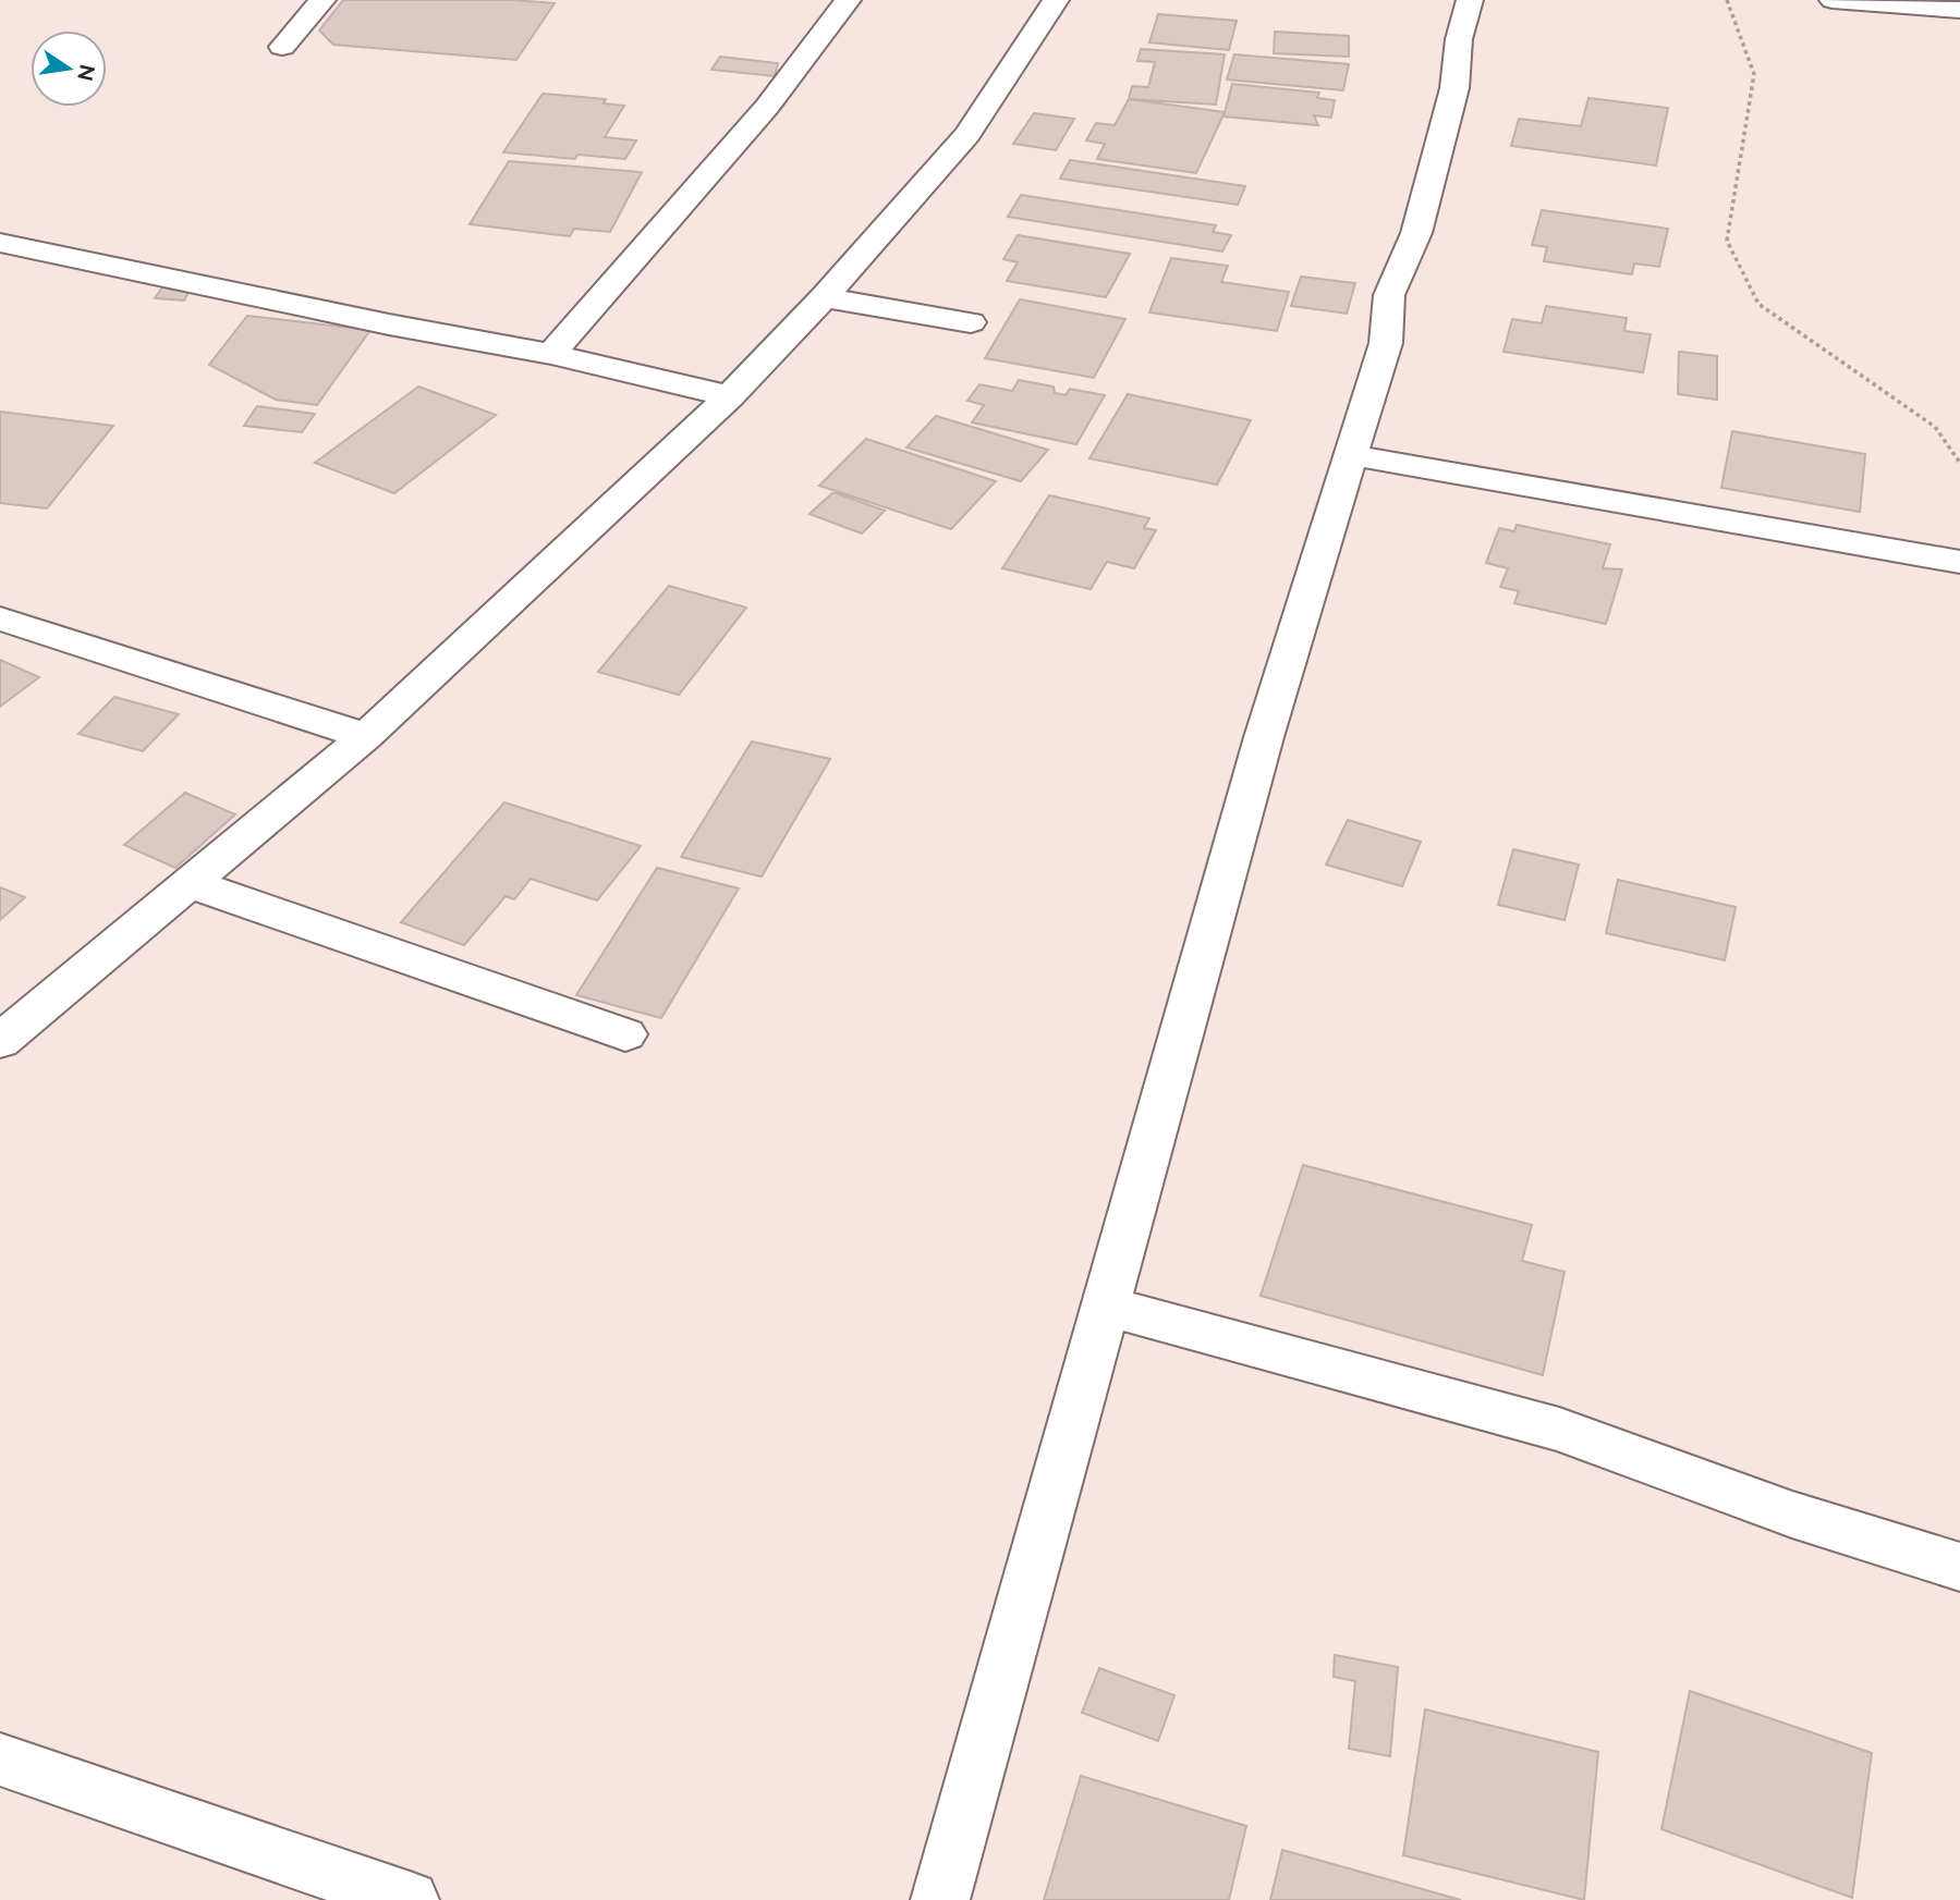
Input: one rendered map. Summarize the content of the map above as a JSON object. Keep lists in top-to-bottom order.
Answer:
{
  "north": "right"
}
